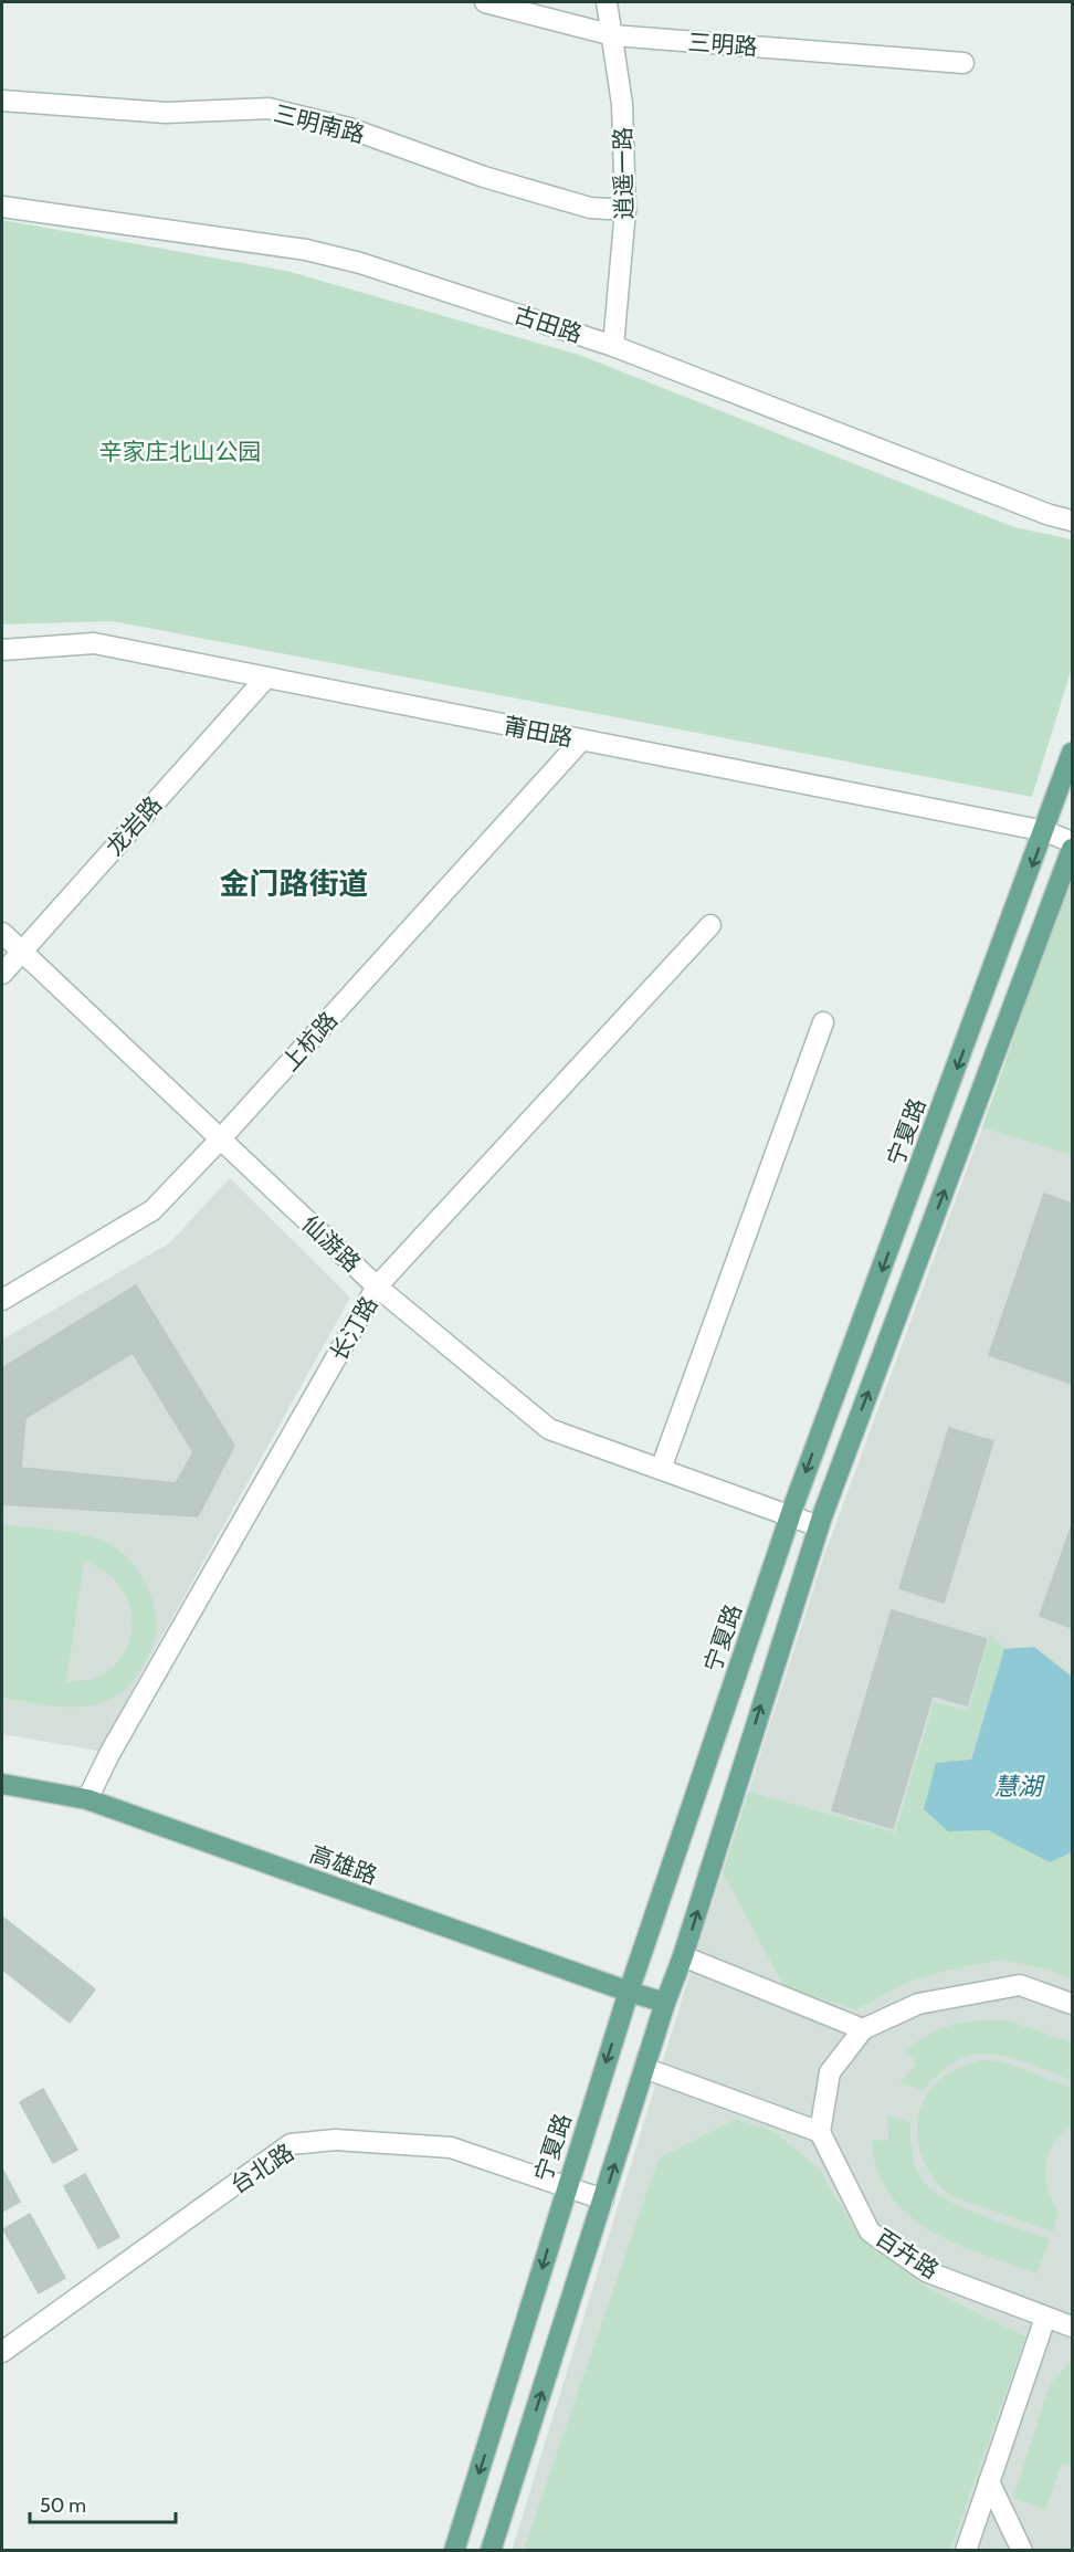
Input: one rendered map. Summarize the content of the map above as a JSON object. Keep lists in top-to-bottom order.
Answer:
{
  "streets": {
    "main road": ["宁夏路", "高雄路"],
    "street": [
      "三明路",
      "三明南路",
      "逍遥一路",
      "古田路",
      "莆田路",
      "龙岩路",
      "上杭路",
      "仙游路",
      "长汀路",
      "台北路",
      "百卉路"
    ]
  },
  "crossings": [
    ["三明路", "逍遥一路"],
    ["三明南路", "逍遥一路"],
    ["逍遥一路", "古田路"],
    ["莆田路", "龙岩路"],
    ["莆田路", "上杭路"],
    ["莆田路", "宁夏路"],
    ["龙岩路", "仙游路"],
    ["上杭路", "仙游路"],
    ["宁夏路", "仙游路"],
    ["宁夏路", "高雄路"],
    ["宁夏路", "台北路"],
    ["仙游路", "长汀路"],
    ["长汀路", "高雄路"]
  ],
  "districts": ["金门路街道"],
  "water": ["慧湖"],
  "parks": ["辛家庄北山公园"],
  "scale_bar": "50 m"
}
